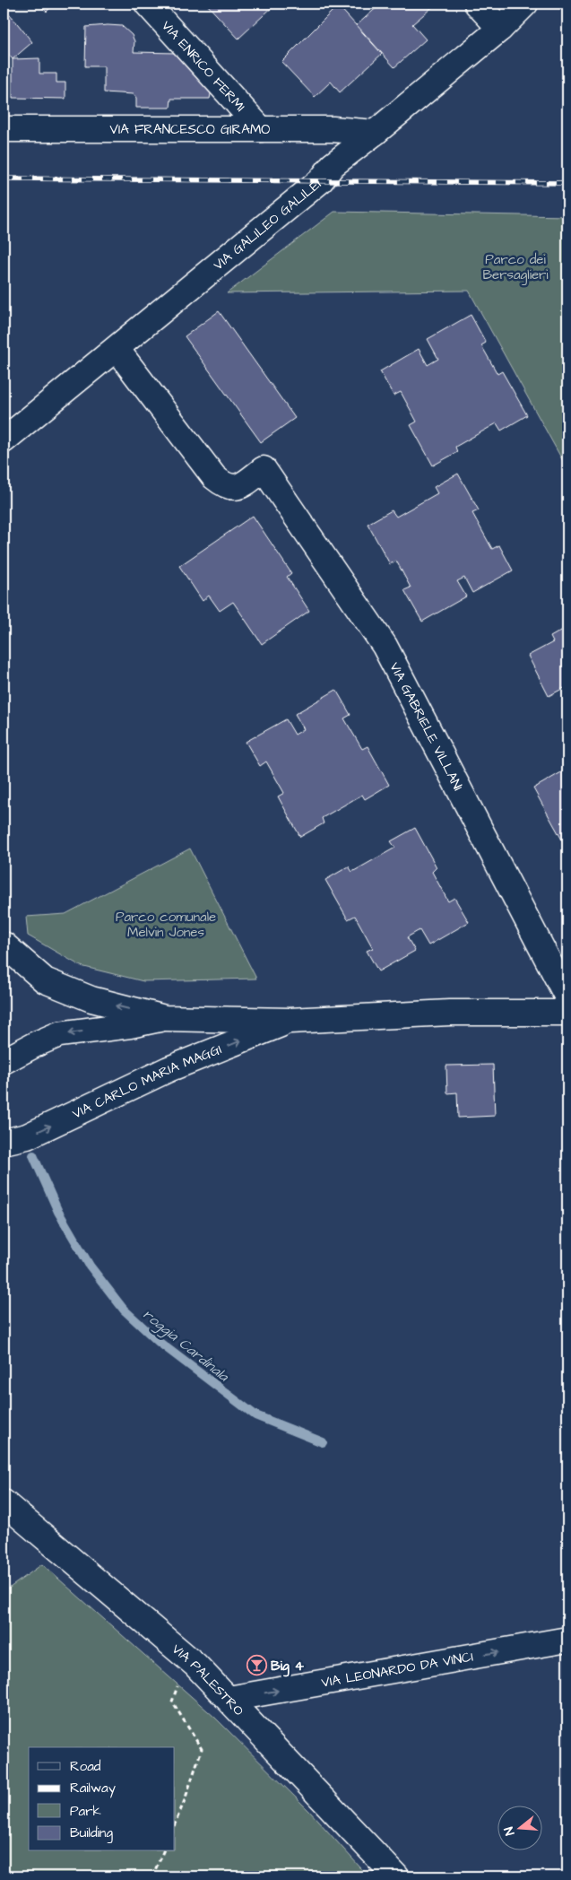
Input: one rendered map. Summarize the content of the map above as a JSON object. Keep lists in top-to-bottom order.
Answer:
{
  "streets": {
    "street": [
      "VIA ENRICO FERMI",
      "VIA FRANCESCO GIRAMO",
      "VIA GALILEO GALILEI",
      "VIA GABRIELE VILLANI",
      "VIA CARLO MARIA MAGGI",
      "VIA LEONARDO DA VINCI",
      "VIA PALESTRO"
    ]
  },
  "crossings": [
    ["VIA ENRICO FERMI", "VIA FRANCESCO GIRAMO"],
    ["VIA FRANCESCO GIRAMO", "VIA GALILEO GALILEI"],
    ["VIA GALILEO GALILEI", "VIA GABRIELE VILLANI"],
    ["VIA LEONARDO DA VINCI", "VIA PALESTRO"]
  ],
  "one_way": ["VIA LEONARDO DA VINCI"],
  "water": ["roggia Cardinala"],
  "parks": ["Parco dei Bersaglieri", "Parco comunale Melvin Jones"],
  "places": {
    "bar": ["Big 4"]
  },
  "legend": [
    "Road",
    "Railway",
    "Park",
    "Building"
  ],
  "north": "left"
}
